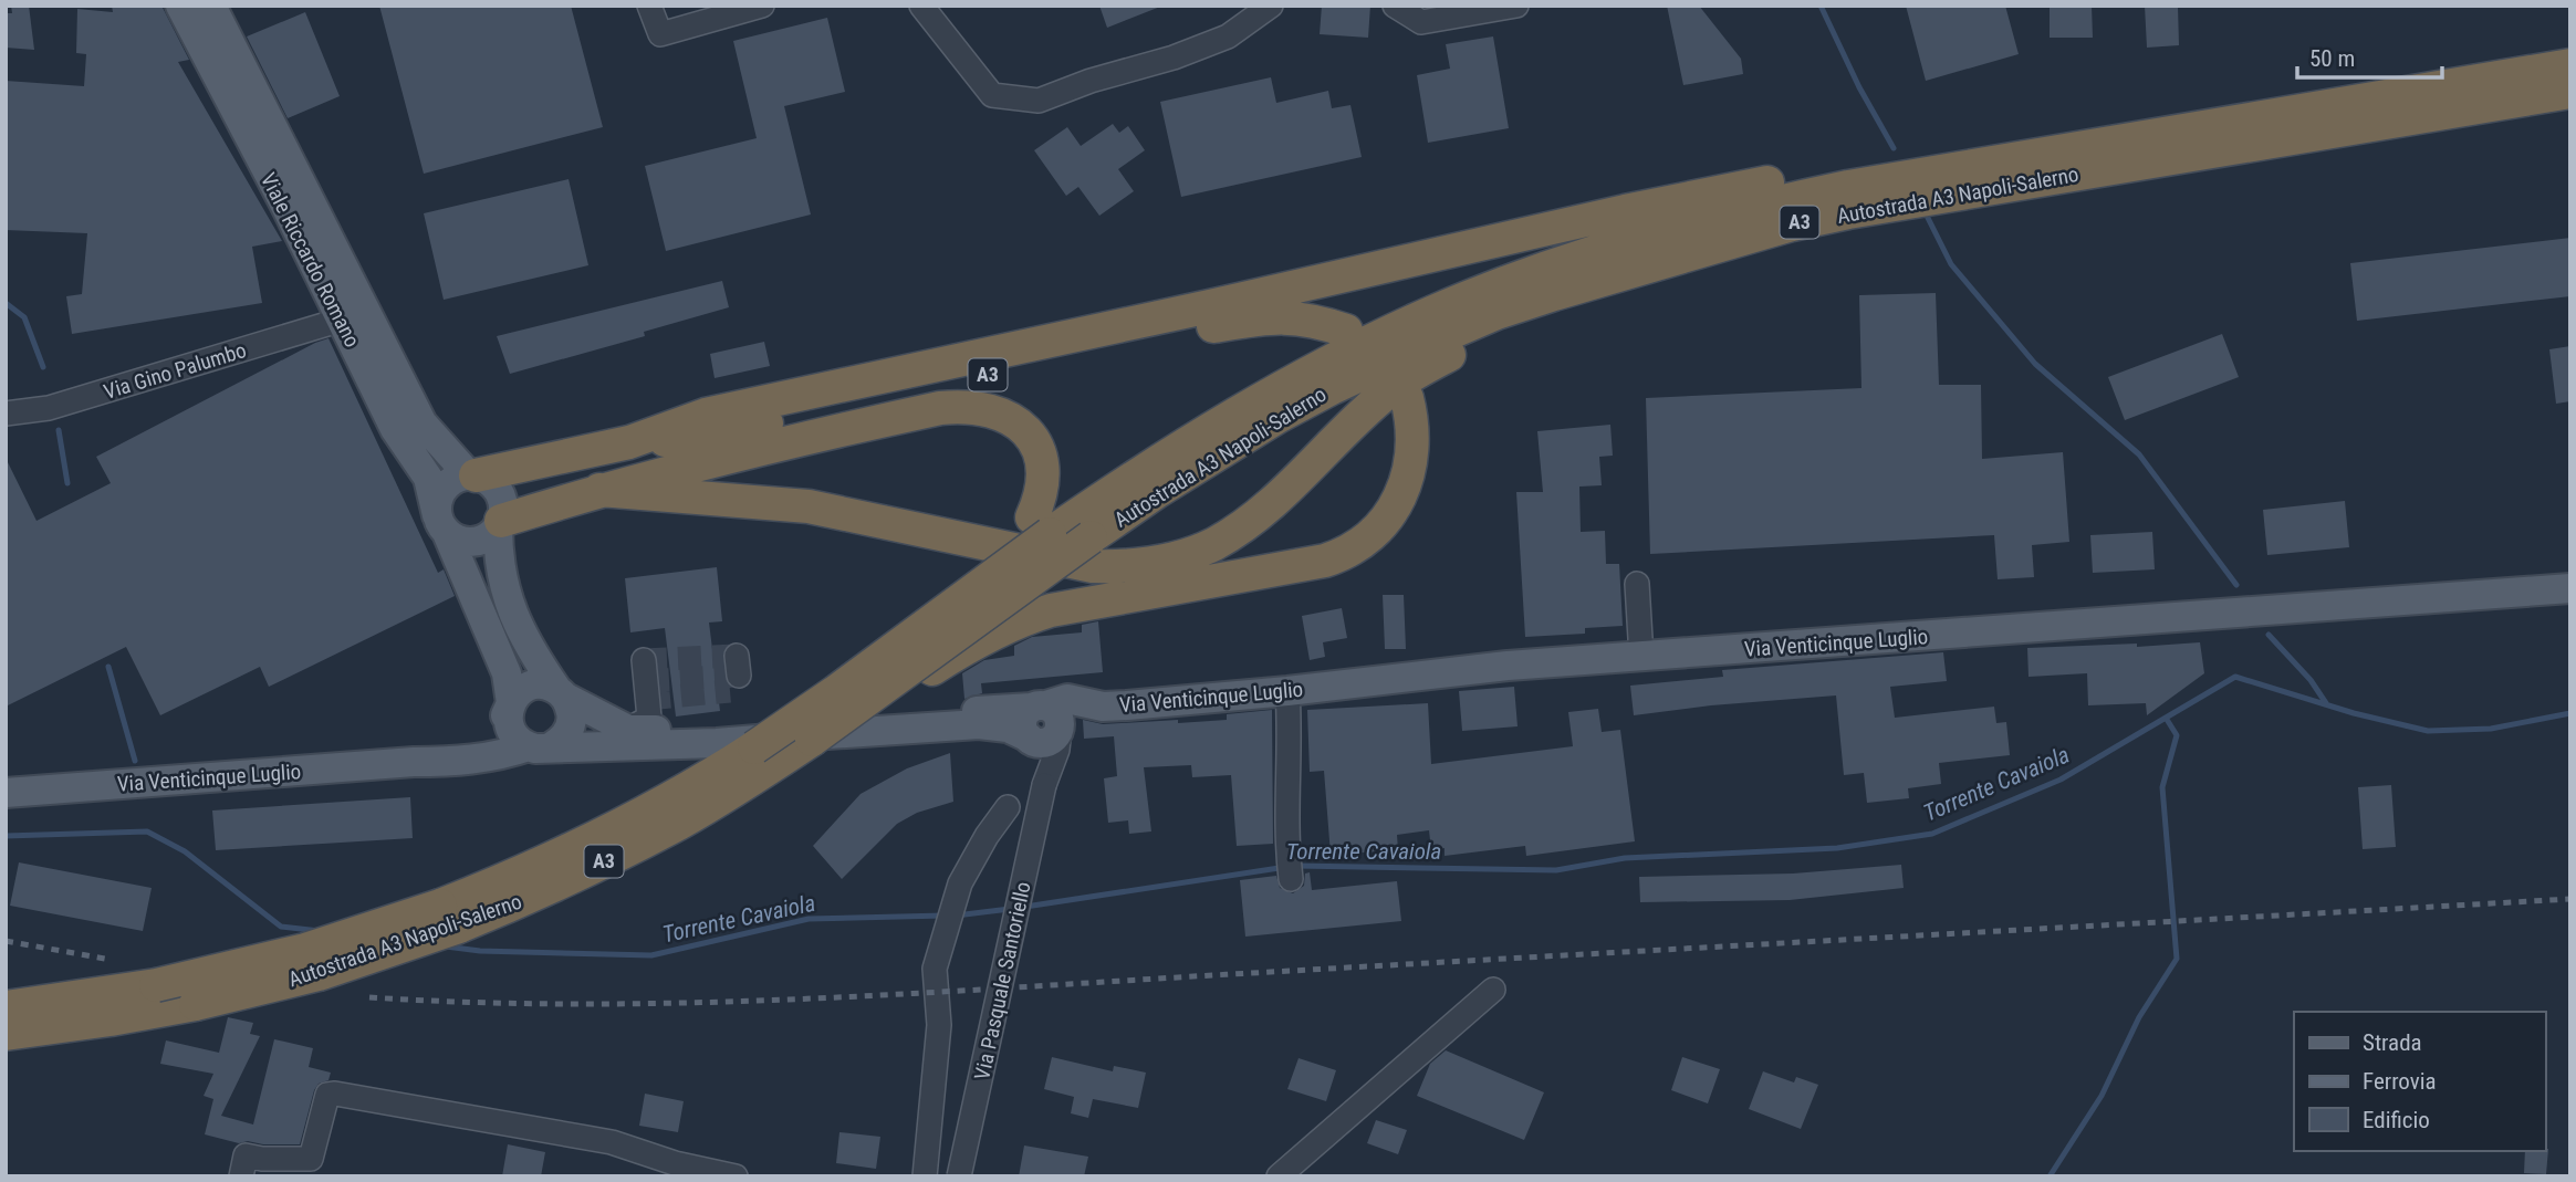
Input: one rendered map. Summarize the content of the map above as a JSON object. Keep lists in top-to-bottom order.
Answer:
{
  "streets": {
    "highway": ["Autostrada A3 Napoli-Salerno", "A3"],
    "main road": ["Viale Riccardo Romano", "Via Venticinque Luglio"],
    "street": ["Via Gino Palumbo", "Via Pasquale Santoriello"]
  },
  "crossings": [
    ["Autostrada A3 Napoli-Salerno", "A3"],
    ["Viale Riccardo Romano", "Via Gino Palumbo"],
    ["Viale Riccardo Romano", "Via Venticinque Luglio"],
    ["Via Venticinque Luglio", "Via Pasquale Santoriello"]
  ],
  "water": ["Torrente Cavaiola"],
  "legend": ["Strada", "Ferrovia", "Edificio"],
  "scale_bar": "50 m"
}
